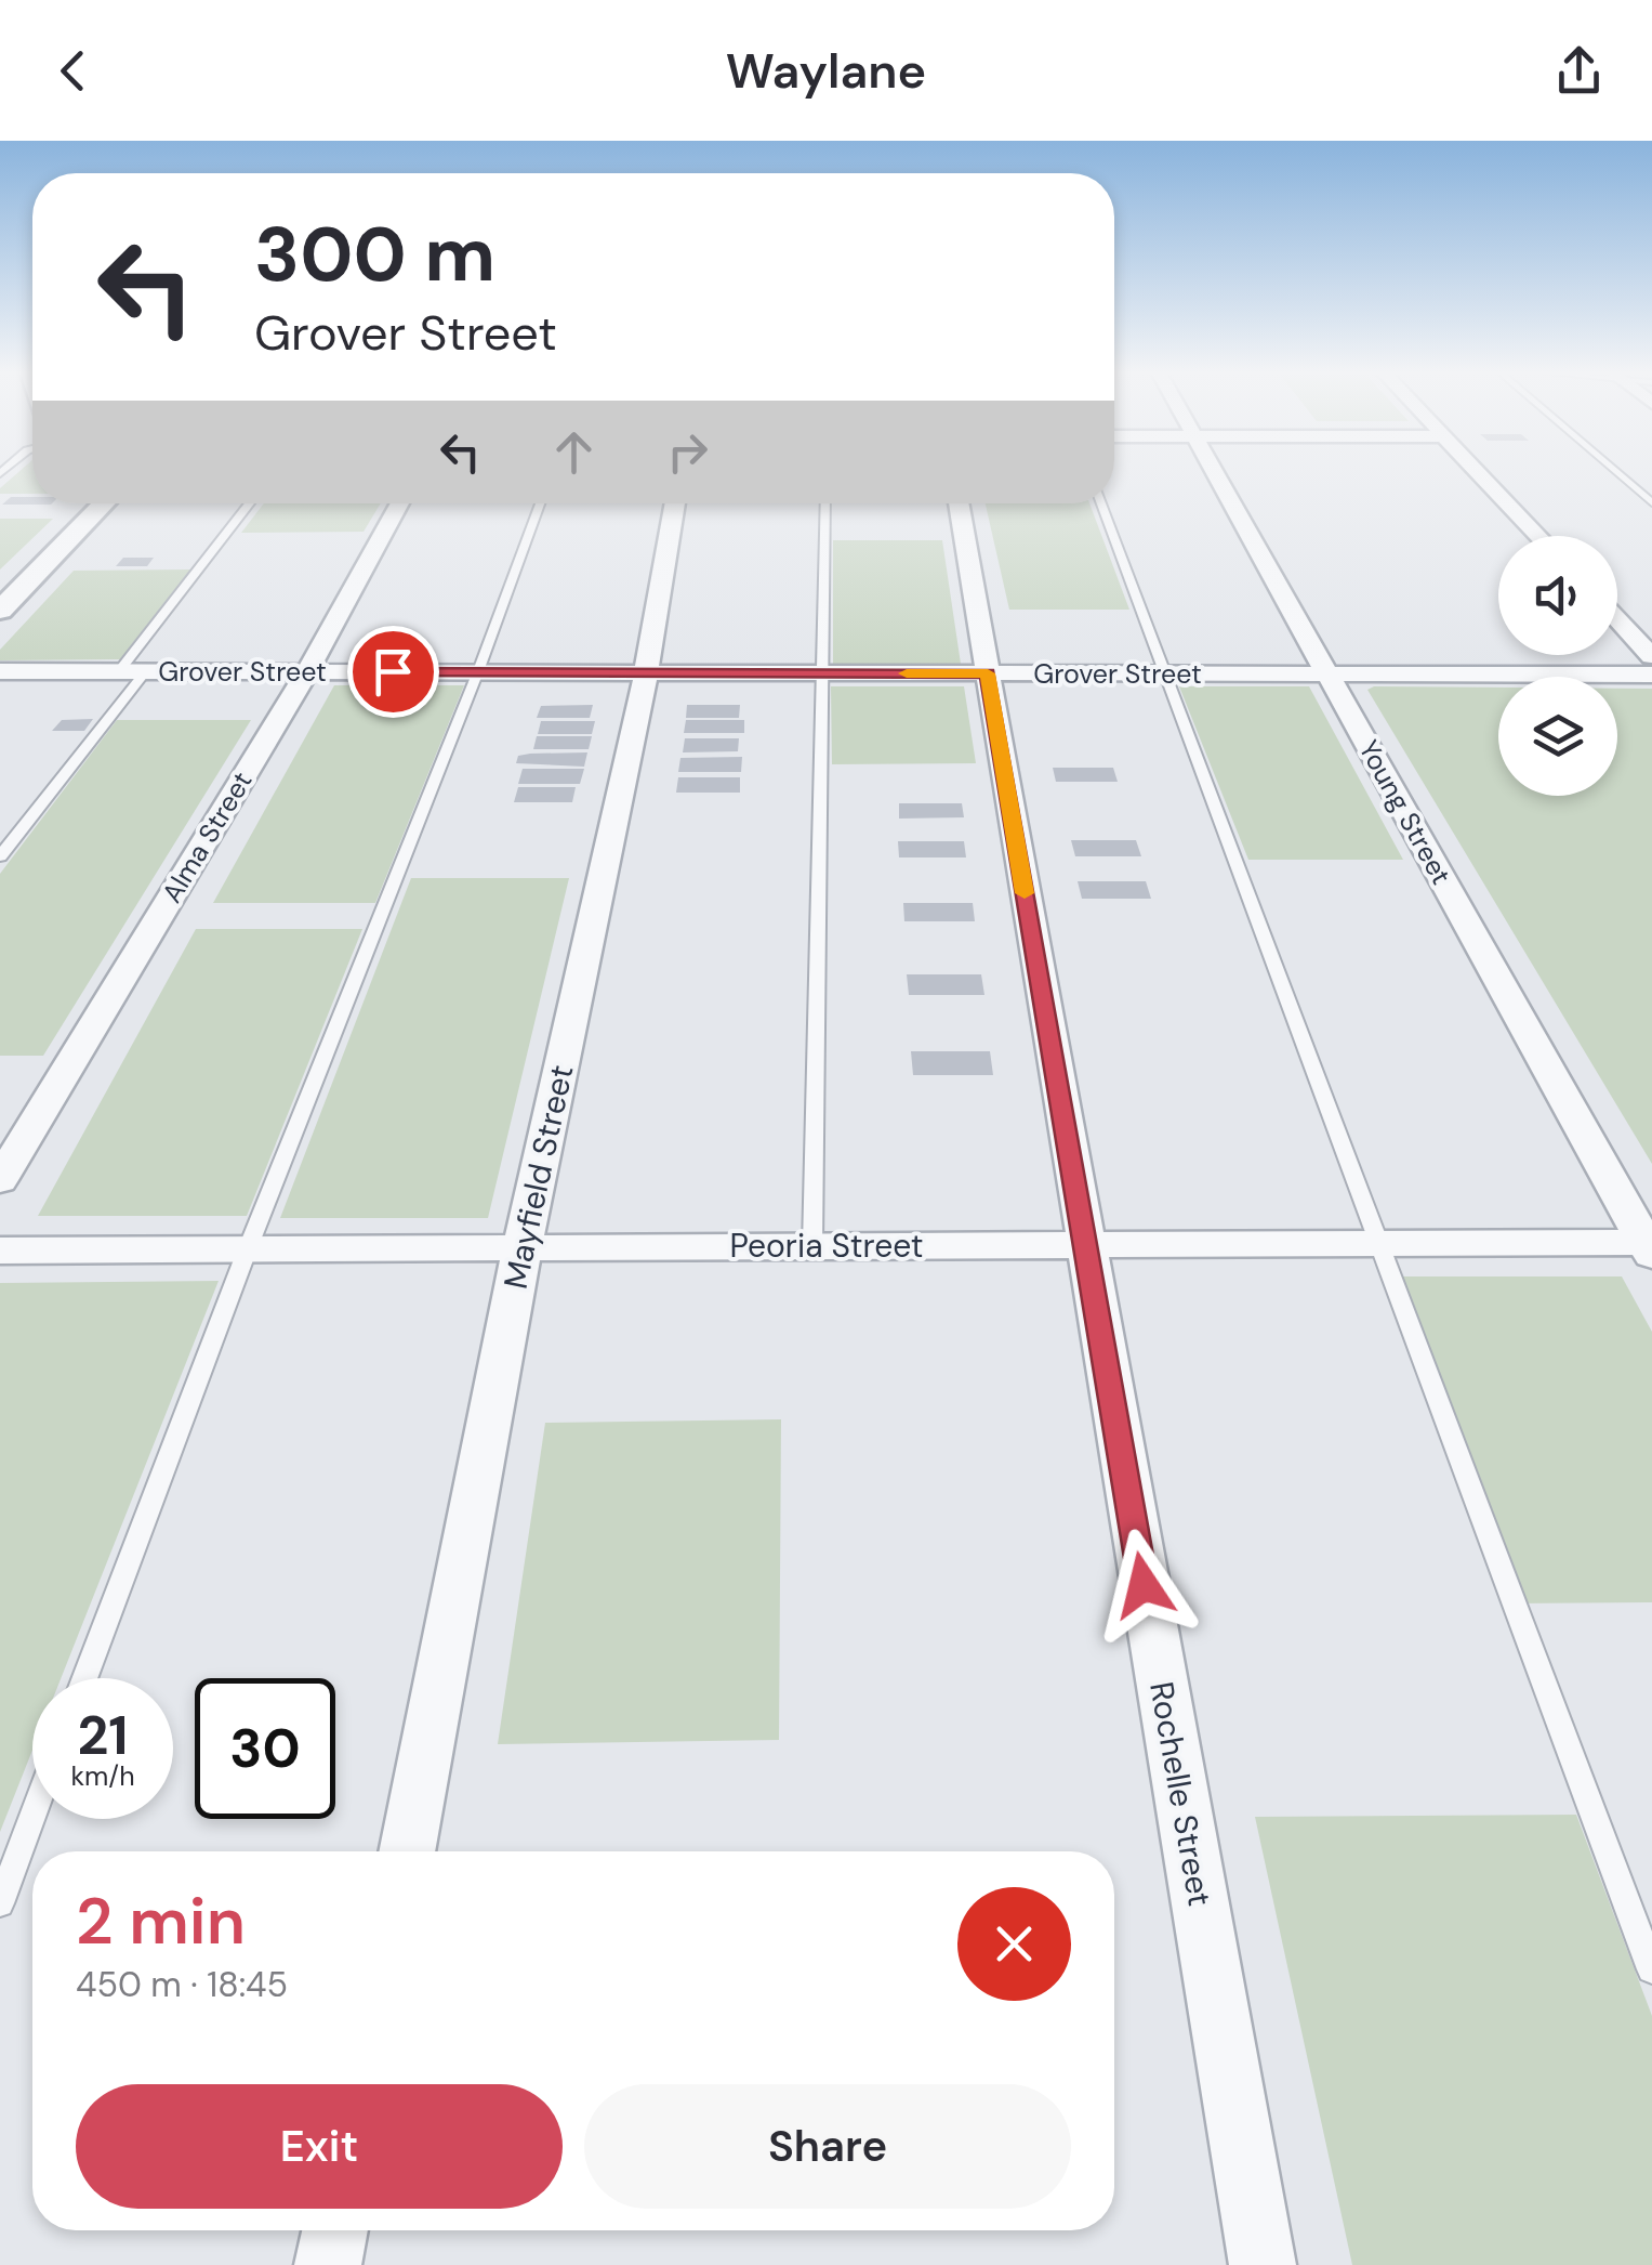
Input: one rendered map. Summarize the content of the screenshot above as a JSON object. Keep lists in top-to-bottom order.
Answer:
{
  "streets": {
    "street": [
      "Grover Street",
      "Young Street",
      "Alma Street",
      "Mayfield Street",
      "Peoria Street",
      "Rochelle Street"
    ]
  },
  "crossings": [
    ["Grover Street", "Young Street"],
    ["Grover Street", "Alma Street"],
    ["Grover Street", "Mayfield Street"],
    ["Grover Street", "Rochelle Street"],
    ["Young Street", "Peoria Street"],
    ["Mayfield Street", "Peoria Street"],
    ["Peoria Street", "Rochelle Street"]
  ],
  "page": {
    "header": "Waylane",
    "turn": ["300 m", "Grover Street"],
    "speed": "21 km/h",
    "limit": "30",
    "heading": ["2 min", "450 m · 18:45"],
    "buttons": ["Exit", "Share"]
  }
}
